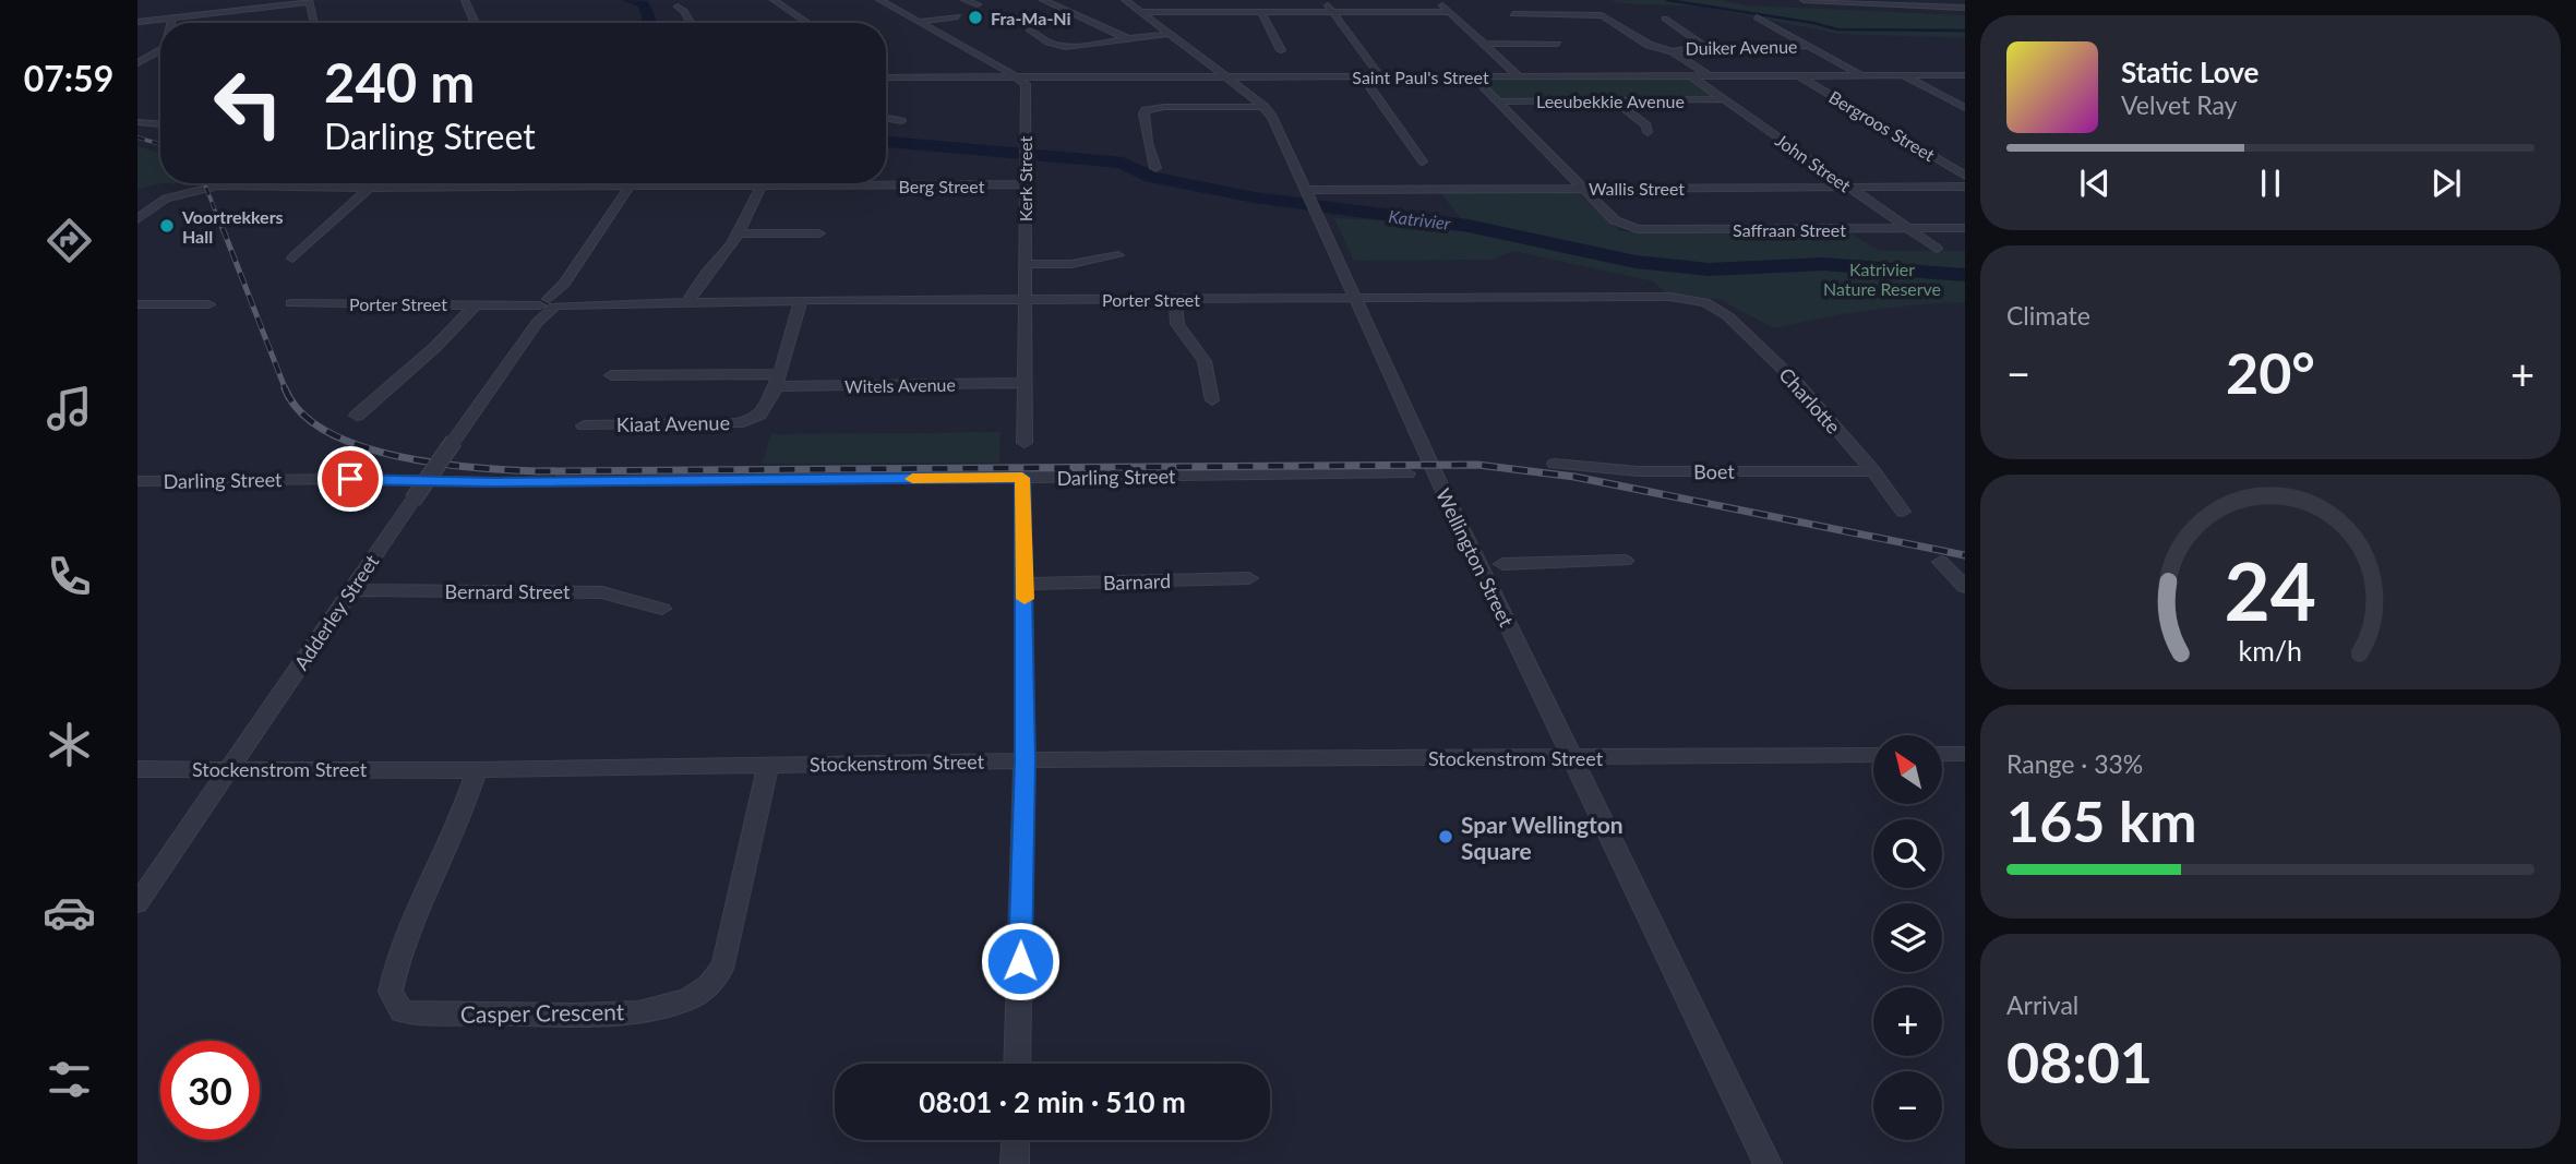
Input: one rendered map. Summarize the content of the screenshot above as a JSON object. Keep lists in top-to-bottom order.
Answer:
{
  "streets": {
    "street": [
      "Duiker Avenue",
      "Saint Paul's Street",
      "Leeubekkie Avenue",
      "Bergroos Street",
      "John Street",
      "Kerk Street",
      "Berg Street",
      "Wallis Street",
      "Saffraan Street",
      "Porter Street",
      "Witels Avenue",
      "Charlotte",
      "Kiaat Avenue",
      "Boet",
      "Darling Street",
      "Wellington Street",
      "Barnard",
      "Bernard Street",
      "Adderley Street",
      "Stockenstrom Street",
      "Casper Crescent"
    ]
  },
  "crossings": [
    ["Duiker Avenue", "Saint Paul's Street"],
    ["Saint Paul's Street", "Bergroos Street"],
    ["Saint Paul's Street", "John Street"],
    ["Saint Paul's Street", "Kerk Street"],
    ["Saint Paul's Street", "Wellington Street"],
    ["Leeubekkie Avenue", "John Street"],
    ["John Street", "Wallis Street"],
    ["John Street", "Saffraan Street"],
    ["Kerk Street", "Berg Street"],
    ["Kerk Street", "Porter Street"],
    ["Kerk Street", "Witels Avenue"],
    ["Berg Street", "Adderley Street"],
    ["Wallis Street", "Saffraan Street"],
    ["Wallis Street", "Wellington Street"],
    ["Porter Street", "Charlotte"],
    ["Porter Street", "Wellington Street"],
    ["Porter Street", "Adderley Street"],
    ["Witels Avenue", "Kiaat Avenue"],
    ["Charlotte", "Boet"],
    ["Wellington Street", "Stockenstrom Street"],
    ["Bernard Street", "Adderley Street"],
    ["Adderley Street", "Stockenstrom Street"],
    ["Stockenstrom Street", "Casper Crescent"]
  ],
  "water": ["Katrivier"],
  "parks": ["Katrivier Nature Reserve"],
  "places": ["Fra-Ma-Ni", "Voortrekkers Hall", "Spar Wellington Square"],
  "north": "top left",
  "page": {
    "tabs": "07:59",
    "turn": ["240 m", "Darling Street"],
    "song": ["Static Love", "Velvet Ray"],
    "tile": [
      "Climate",
      ["Range · 33%", "165 km"],
      ["Arrival", "08:01"]
    ],
    "heat": ["−", "20°", "+"],
    "map_buttons": ["+", "−"],
    "limit": "30",
    "trip": "08:01 · 2 min · 510 m",
    "gauge": ["24", "km/h"]
  }
}
